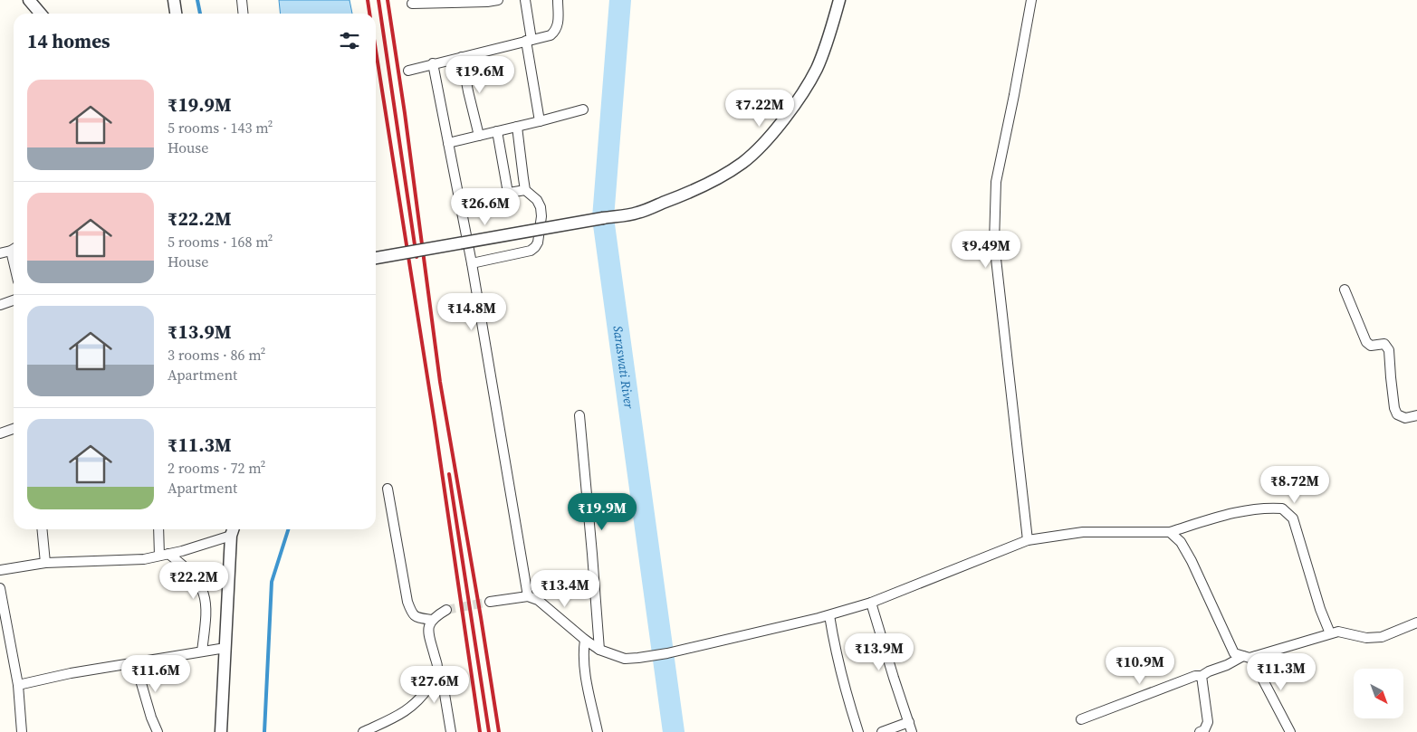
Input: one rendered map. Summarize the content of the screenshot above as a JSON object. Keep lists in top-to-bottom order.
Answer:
{
  "water": ["Saraswati River"],
  "north": "bottom right",
  "page": {
    "heading": "14 homes",
    "price": [
      "₹19.6M",
      "₹7.22M",
      "₹26.6M",
      "₹9.49M",
      "₹14.8M",
      "₹8.72M",
      "₹19.9M",
      "₹22.2M",
      "₹13.4M",
      "₹13.9M",
      "₹10.9M",
      "₹11.3M",
      "₹11.6M",
      "₹27.6M"
    ],
    "list": [
      {
        "name": "₹19.9M",
        "note": "5 rooms · 143 m² · House"
      },
      {
        "name": "₹22.2M",
        "note": "5 rooms · 168 m² · House"
      },
      {
        "name": "₹13.9M",
        "note": "3 rooms · 86 m² · Apartment"
      },
      {
        "name": "₹11.3M",
        "note": "2 rooms · 72 m² · Apartment"
      }
    ]
  }
}
